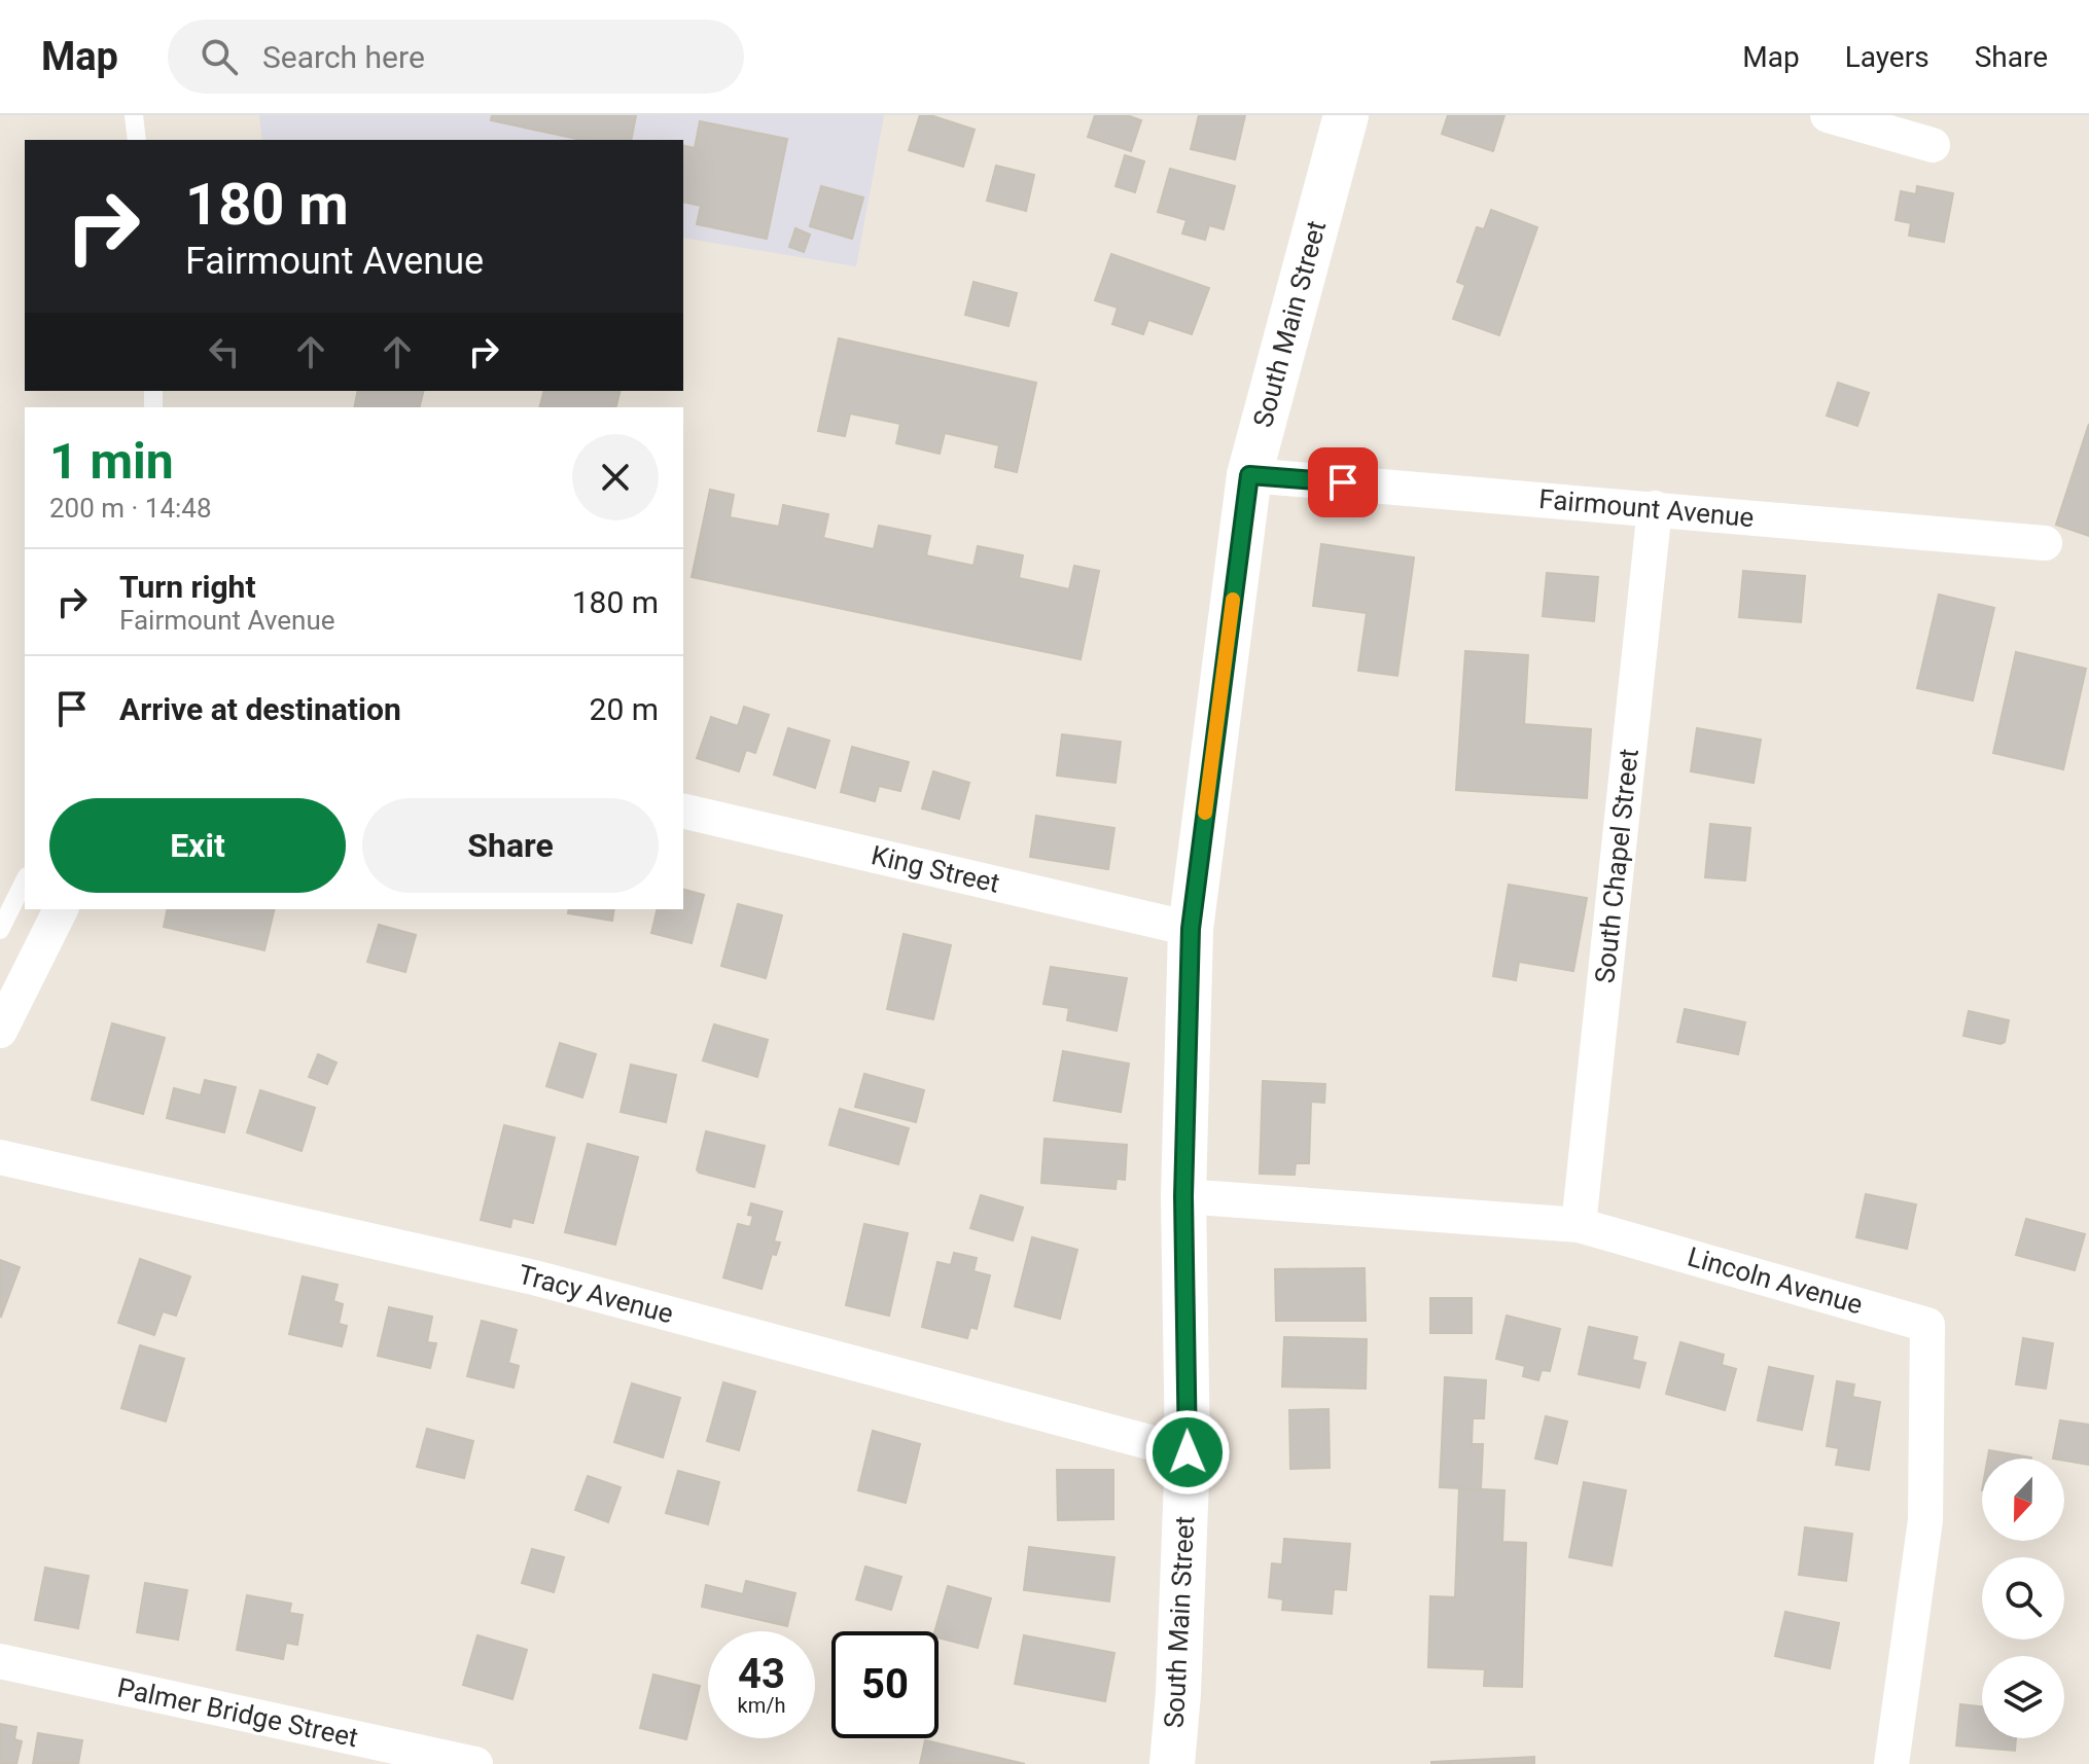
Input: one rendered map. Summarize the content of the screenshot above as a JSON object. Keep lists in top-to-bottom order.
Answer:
{
  "streets": {
    "main road": ["South Main Street"],
    "street": [
      "Fairmount Avenue",
      "South Chapel Street",
      "King Street",
      "Lincoln Avenue",
      "Tracy Avenue",
      "Palmer Bridge Street"
    ]
  },
  "crossings": [
    ["South Main Street", "Fairmount Avenue"],
    ["South Main Street", "King Street"],
    ["South Main Street", "Lincoln Avenue"],
    ["South Main Street", "Tracy Avenue"],
    ["Fairmount Avenue", "South Chapel Street"],
    ["South Chapel Street", "Lincoln Avenue"]
  ],
  "north": "bottom",
  "page": {
    "header": "Map",
    "search": "Search here",
    "nav": ["Map", "Layers", "Share"],
    "turn": ["180 m", "Fairmount Avenue"],
    "heading": ["1 min", "200 m · 14:48"],
    "list": [
      {
        "name": "Turn right",
        "note": "Fairmount Avenue",
        "value": "180 m"
      },
      {
        "name": "Arrive at destination",
        "value": "20 m"
      }
    ],
    "buttons": ["Exit", "Share"],
    "speed": "43 km/h",
    "limit": "50"
  }
}
